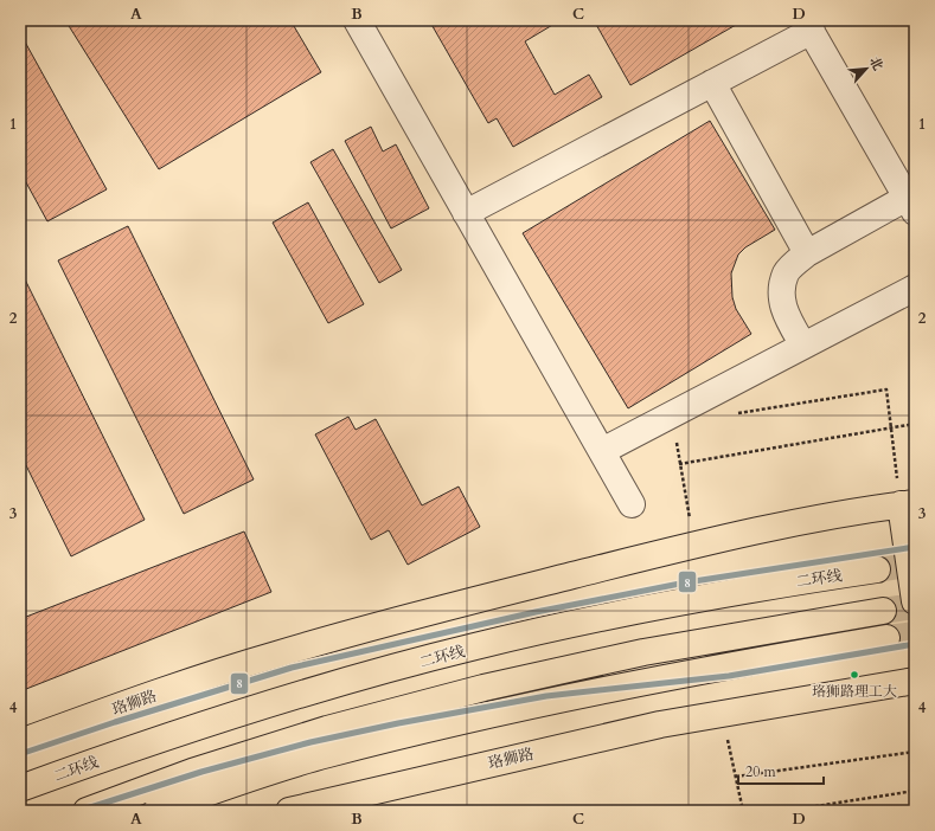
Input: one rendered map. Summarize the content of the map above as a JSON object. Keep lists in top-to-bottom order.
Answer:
{
  "streets": {
    "main road": ["二环线", "珞狮路"]
  },
  "places": ["珞狮路理工大"],
  "lines": ["transit line 8"],
  "scale_bar": "20 m",
  "north": "top right",
  "grid": {
    "columns": [
      "A",
      "B",
      "C",
      "D"
    ],
    "rows": [
      "1",
      "2",
      "3",
      "4"
    ]
  }
}
